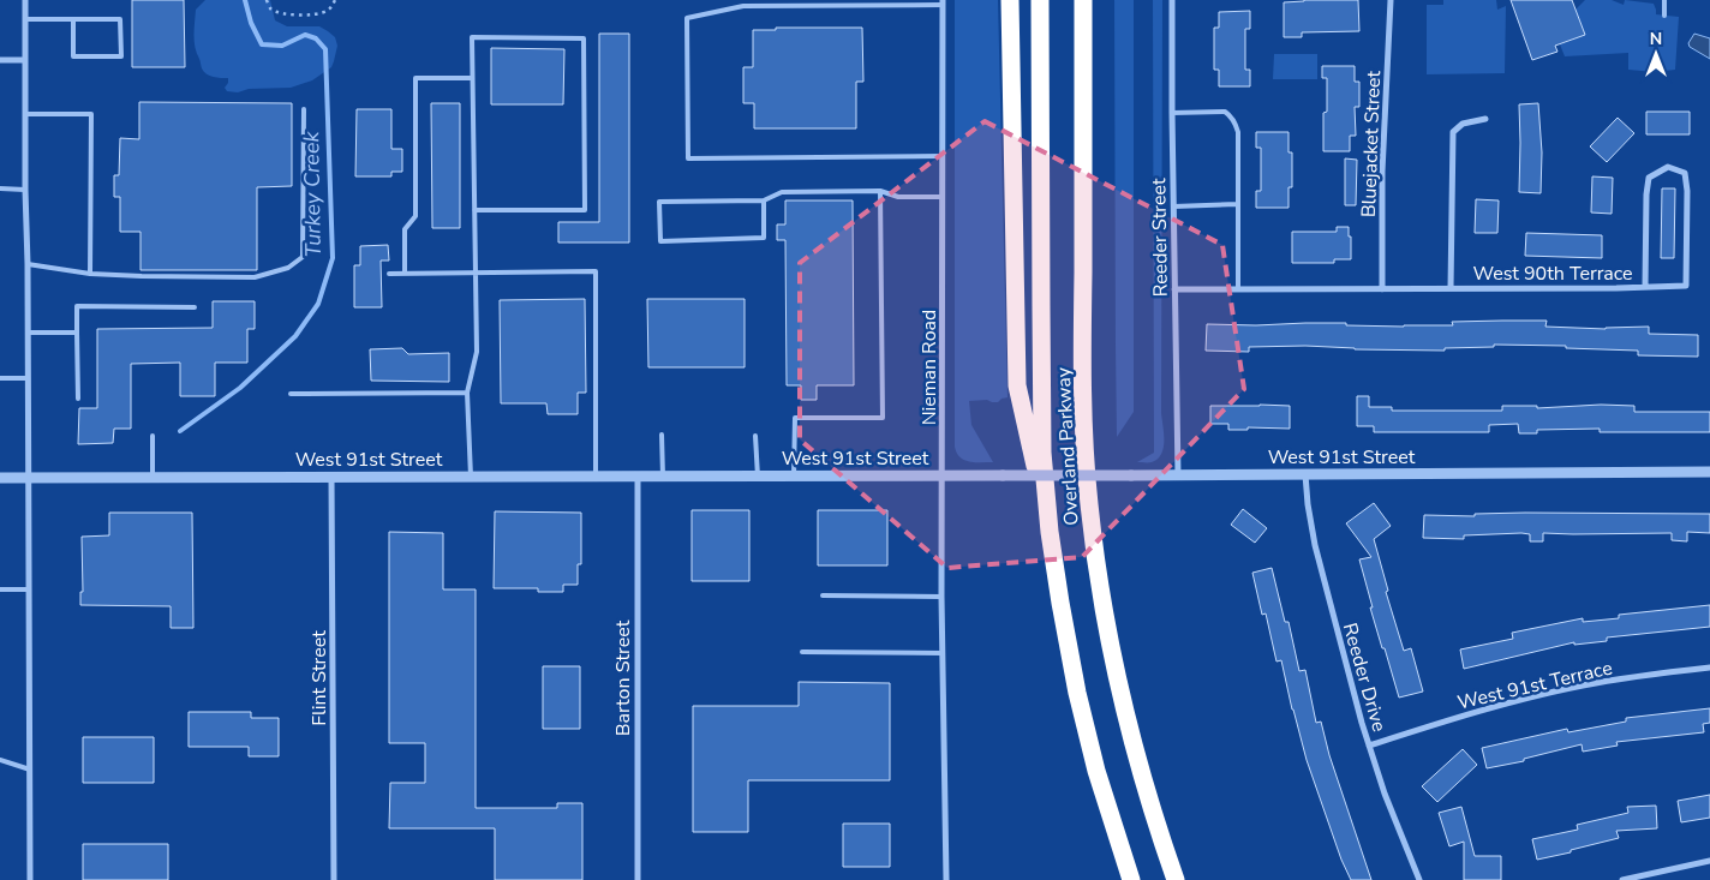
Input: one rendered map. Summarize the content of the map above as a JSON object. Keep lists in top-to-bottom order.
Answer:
{
  "streets": {
    "highway": ["Overland Parkway"],
    "street": [
      "Bluejacket Street",
      "Reeder Street",
      "West 90th Terrace",
      "Nieman Road",
      "West 91st Street",
      "Reeder Drive",
      "Flint Street",
      "Barton Street",
      "West 91st Terrace"
    ]
  },
  "crossings": [
    ["Bluejacket Street", "West 90th Terrace"],
    ["Reeder Street", "West 90th Terrace"],
    ["Reeder Street", "West 91st Street"],
    ["Nieman Road", "West 91st Street"],
    ["West 91st Street", "Reeder Drive"],
    ["West 91st Street", "Flint Street"],
    ["West 91st Street", "Barton Street"],
    ["Reeder Drive", "West 91st Terrace"]
  ],
  "water": ["Turkey Creek"],
  "north": "top"
}
